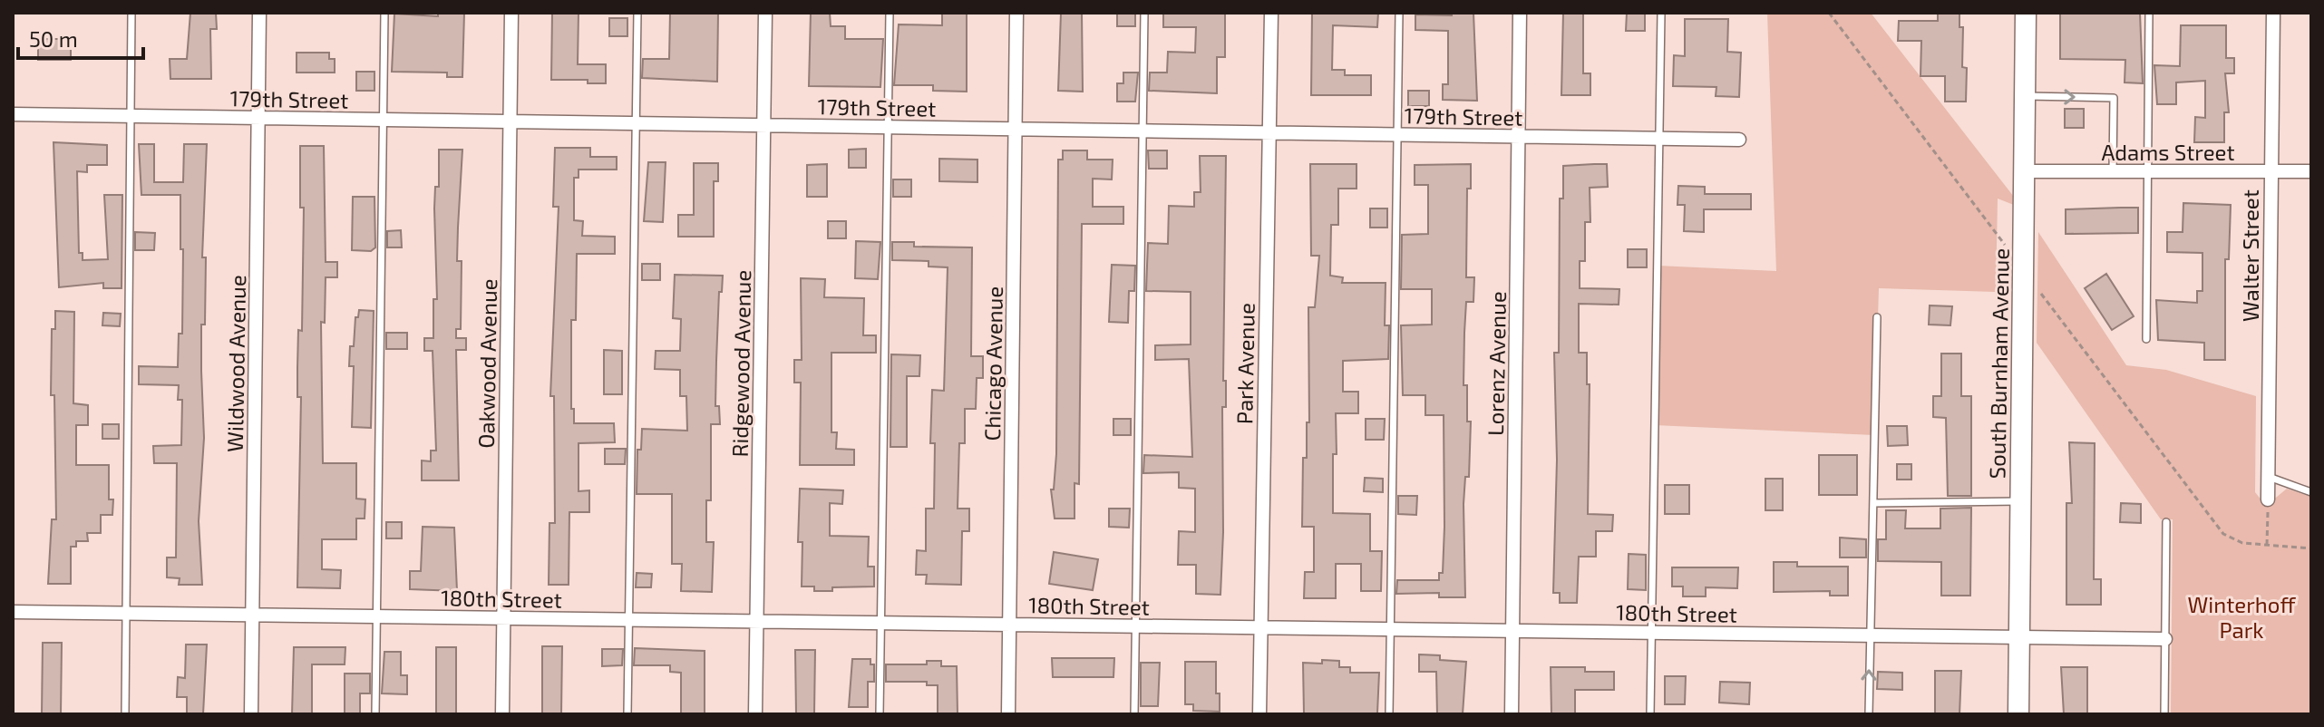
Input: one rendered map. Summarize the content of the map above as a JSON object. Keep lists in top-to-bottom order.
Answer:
{
  "streets": {
    "main road": ["South Burnham Avenue"],
    "street": [
      "179th Street",
      "Adams Street",
      "Walter Street",
      "Wildwood Avenue",
      "Oakwood Avenue",
      "Ridgewood Avenue",
      "Chicago Avenue",
      "Park Avenue",
      "Lorenz Avenue",
      "180th Street"
    ]
  },
  "crossings": [
    ["179th Street", "Wildwood Avenue"],
    ["179th Street", "Oakwood Avenue"],
    ["179th Street", "Ridgewood Avenue"],
    ["179th Street", "Chicago Avenue"],
    ["179th Street", "Park Avenue"],
    ["179th Street", "Lorenz Avenue"],
    ["Adams Street", "Walter Street"],
    ["Adams Street", "South Burnham Avenue"],
    ["Wildwood Avenue", "180th Street"],
    ["Oakwood Avenue", "180th Street"],
    ["Ridgewood Avenue", "180th Street"],
    ["Chicago Avenue", "180th Street"],
    ["Park Avenue", "180th Street"],
    ["Lorenz Avenue", "180th Street"],
    ["South Burnham Avenue", "180th Street"]
  ],
  "parks": ["Winterhoff Park"],
  "scale_bar": "50 m"
}
